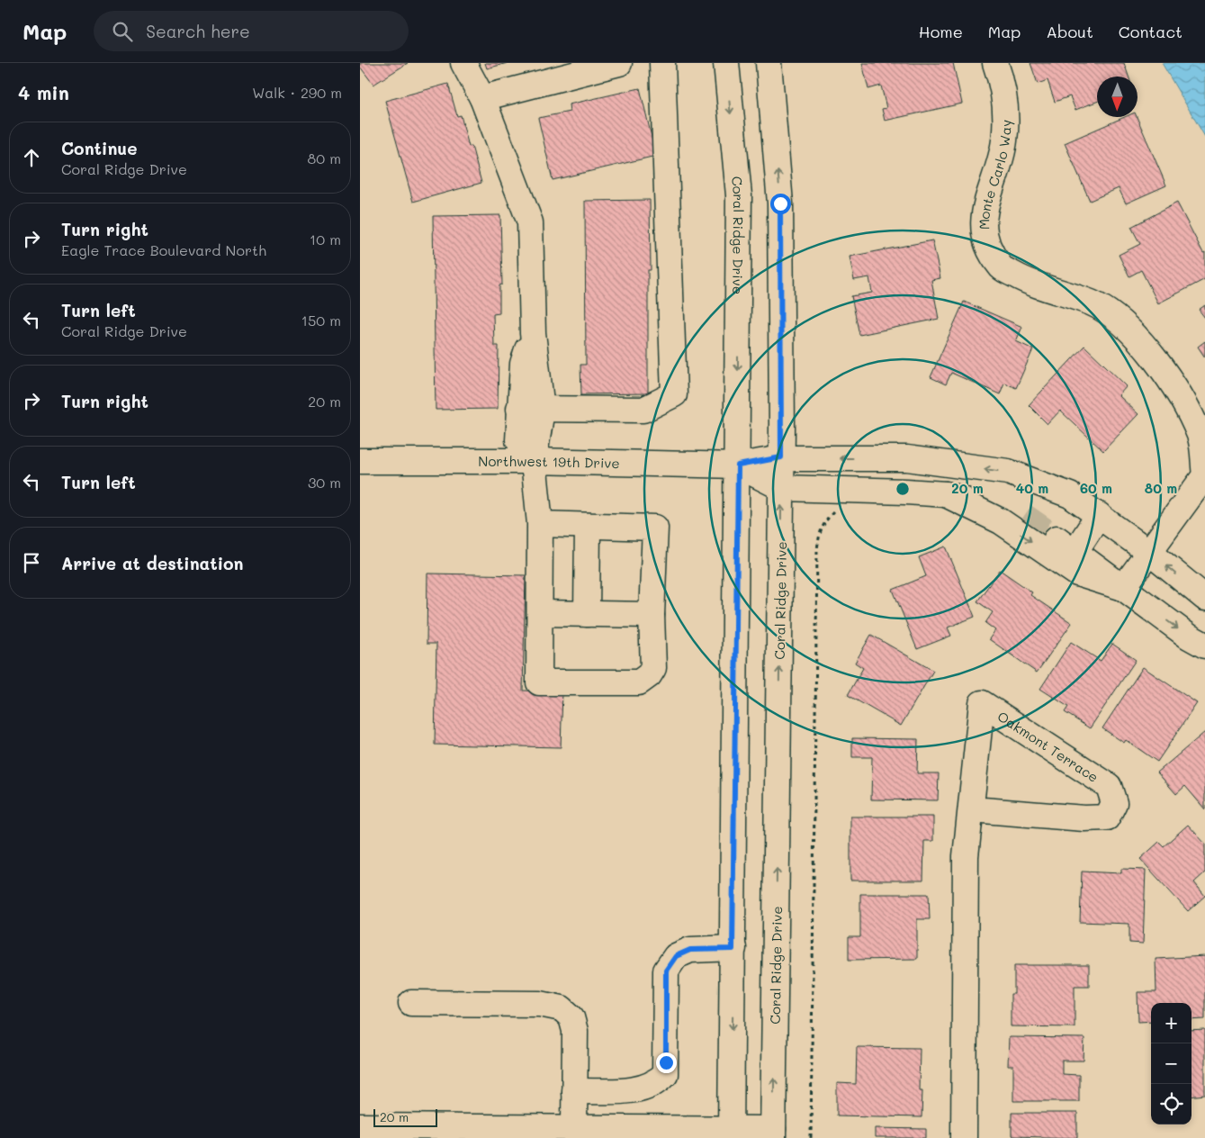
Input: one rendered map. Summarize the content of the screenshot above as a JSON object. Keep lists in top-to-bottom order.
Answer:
{
  "streets": {
    "street": [
      "Monte Carlo Way",
      "Coral Ridge Drive",
      "Northwest 19th Drive",
      "Oakmont Terrace"
    ]
  },
  "crossings": [
    ["Coral Ridge Drive", "Northwest 19th Drive"]
  ],
  "scale_bar": "20 m",
  "north": "bottom",
  "page": {
    "header": "Map",
    "search": "Search here",
    "nav": [
      "Home",
      "Map",
      "About",
      "Contact"
    ],
    "heading": ["4 min", "Walk · 290 m"],
    "list": [
      ["Continue", "Coral Ridge Drive", "80 m"],
      ["Turn right", "Eagle Trace Boulevard North", "10 m"],
      ["Turn left", "Coral Ridge Drive", "150 m"],
      ["Turn right", "20 m"],
      ["Turn left", "30 m"],
      "Arrive at destination"
    ],
    "map_buttons": ["+", "−"],
    "scale": "20 m"
  },
  "rings": [
    "20 m",
    "40 m",
    "60 m",
    "80 m"
  ]
}
